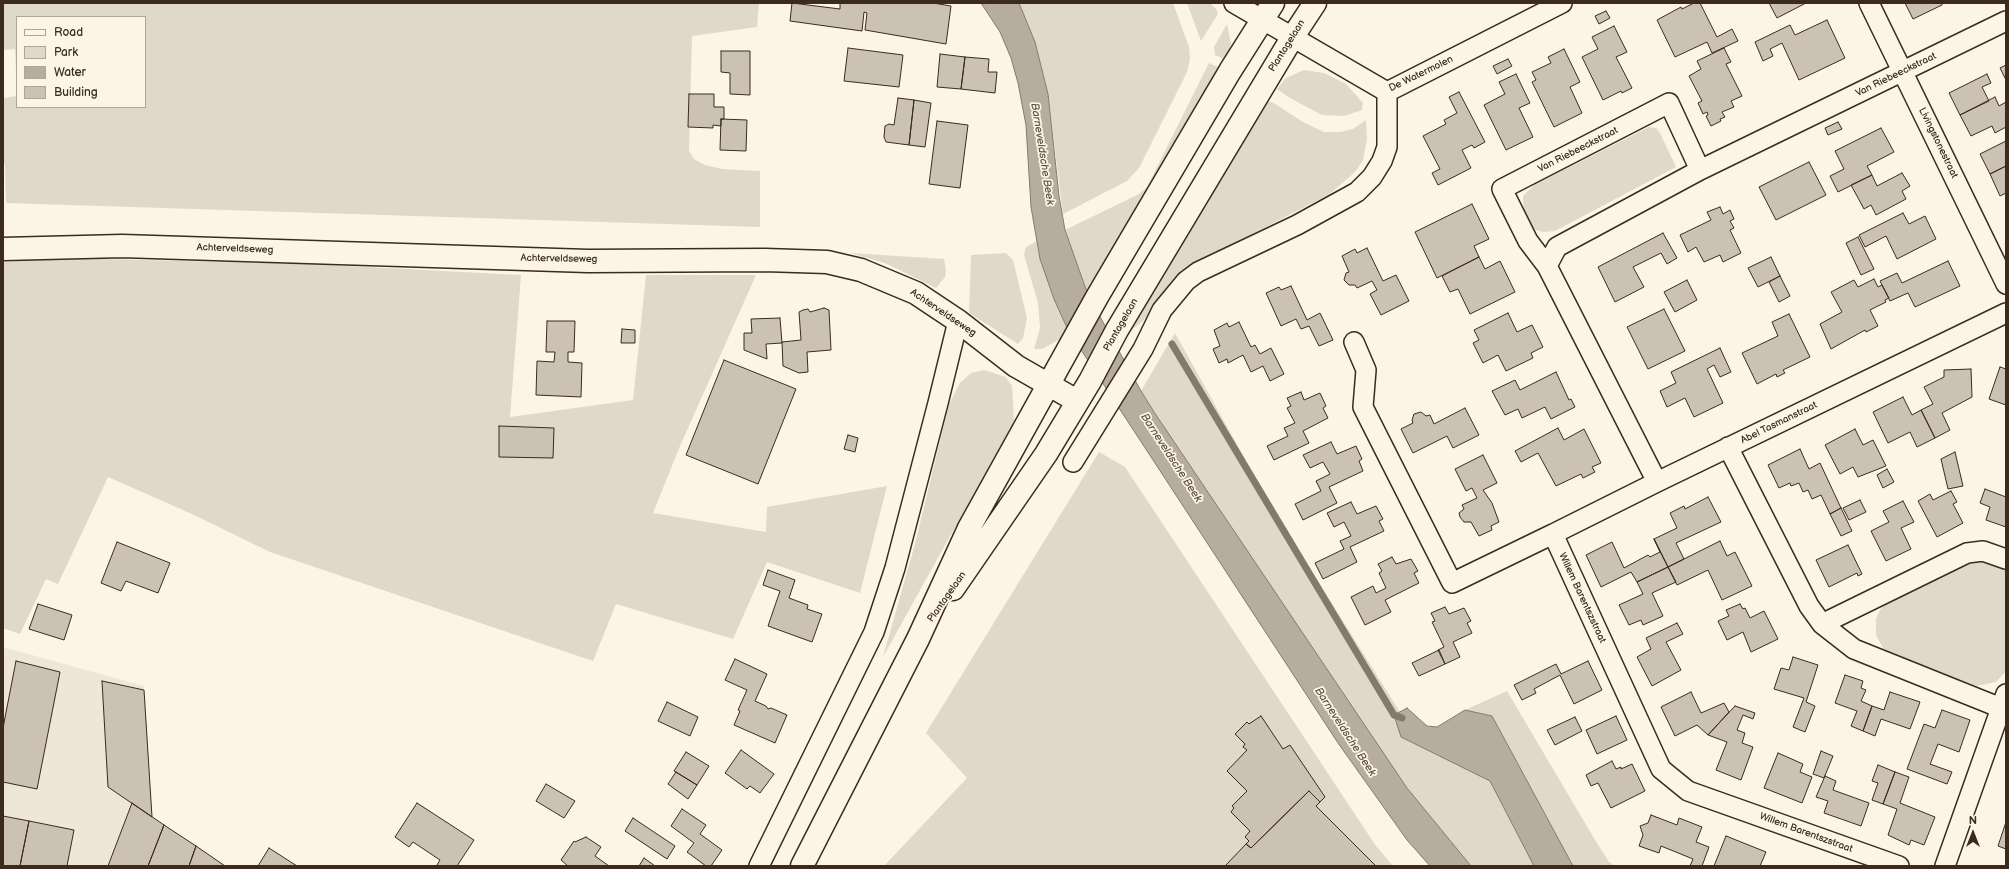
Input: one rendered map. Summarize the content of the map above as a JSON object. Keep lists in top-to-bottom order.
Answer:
{
  "streets": {
    "main road": ["Plantagelaan", "Achterveldseweg"],
    "street": [
      "De Watermolen",
      "Van Riebeeckstraat",
      "Livingstonestraat",
      "Abel Tasmanstraat",
      "Willem Barentszstraat"
    ]
  },
  "crossings": [
    ["Plantagelaan", "De Watermolen"],
    ["Plantagelaan", "Achterveldseweg"],
    ["Van Riebeeckstraat", "Livingstonestraat"],
    ["Van Riebeeckstraat", "Abel Tasmanstraat"],
    ["Abel Tasmanstraat", "Willem Barentszstraat"]
  ],
  "water": ["Barneveldsche Beek"],
  "legend": [
    "Road",
    "Park",
    "Water",
    "Building"
  ],
  "north": "top"
}
